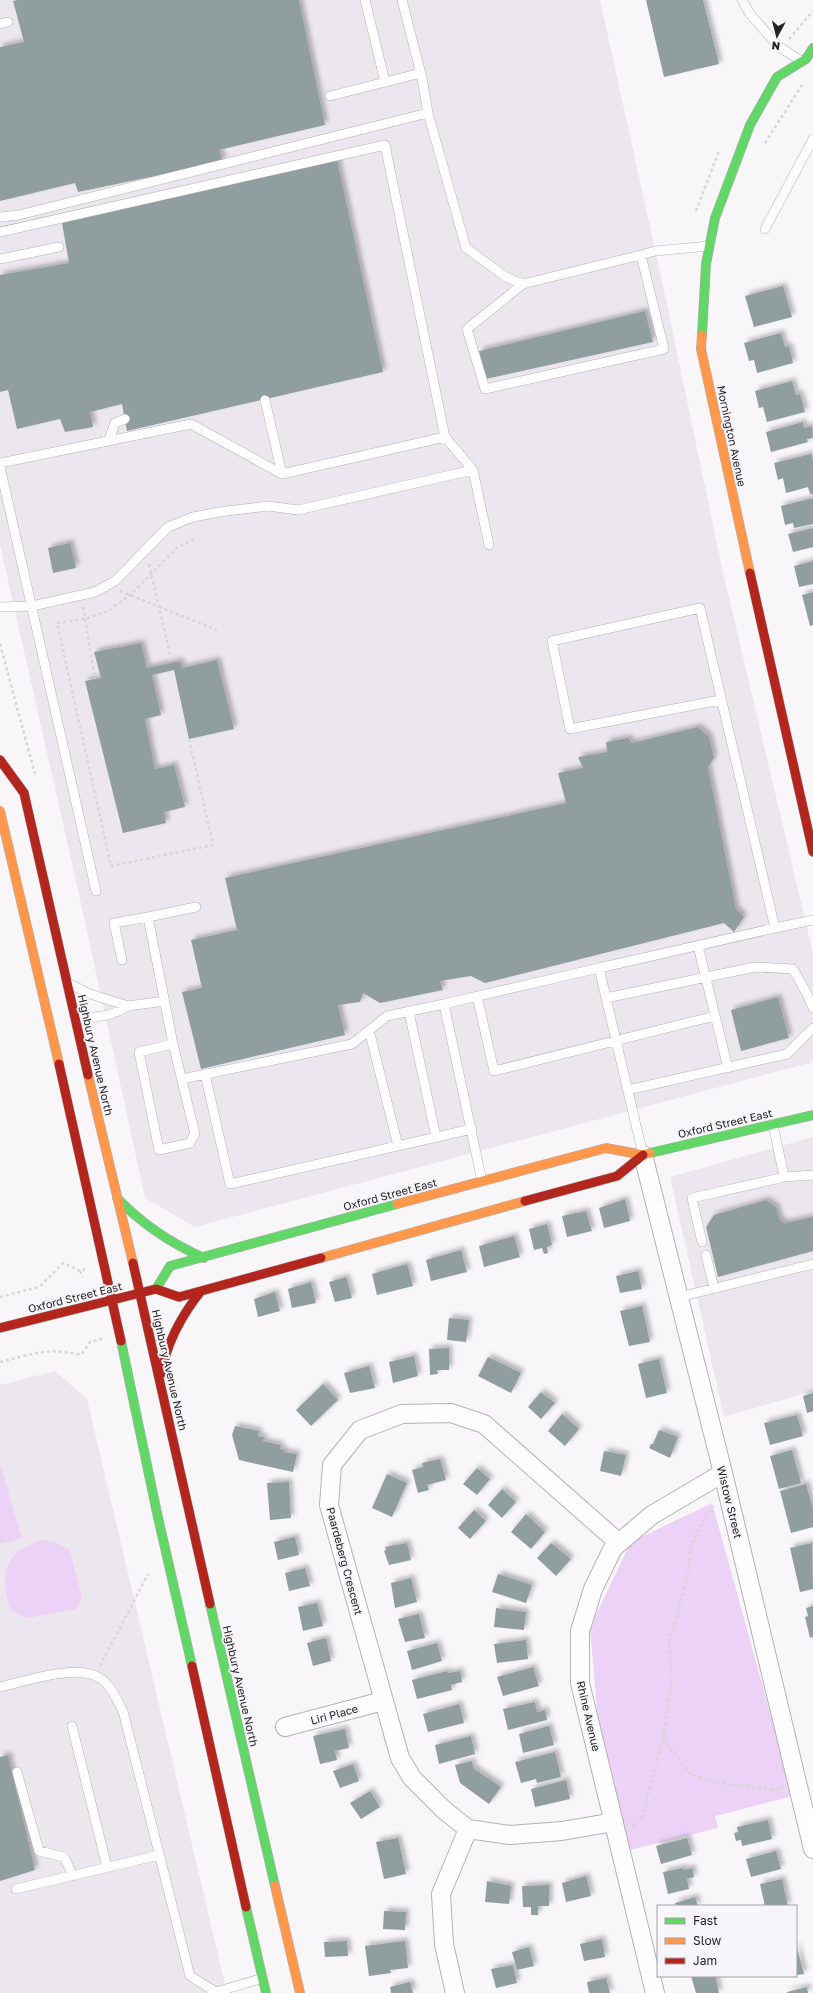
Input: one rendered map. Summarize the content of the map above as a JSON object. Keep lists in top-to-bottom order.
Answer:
{
  "streets": {
    "main road": ["Mornington Avenue", "Highbury Avenue North", "Oxford Street East"],
    "street": [
      "Wistow Street",
      "Paardeberg Crescent",
      "Liri Place",
      "Rhine Avenue"
    ]
  },
  "crossings": [
    ["Highbury Avenue North", "Oxford Street East"],
    ["Oxford Street East", "Wistow Street"],
    ["Wistow Street", "Rhine Avenue"],
    ["Paardeberg Crescent", "Liri Place"],
    ["Paardeberg Crescent", "Rhine Avenue"]
  ],
  "legend": ["Fast", "Slow", "Jam"],
  "north": "bottom"
}
